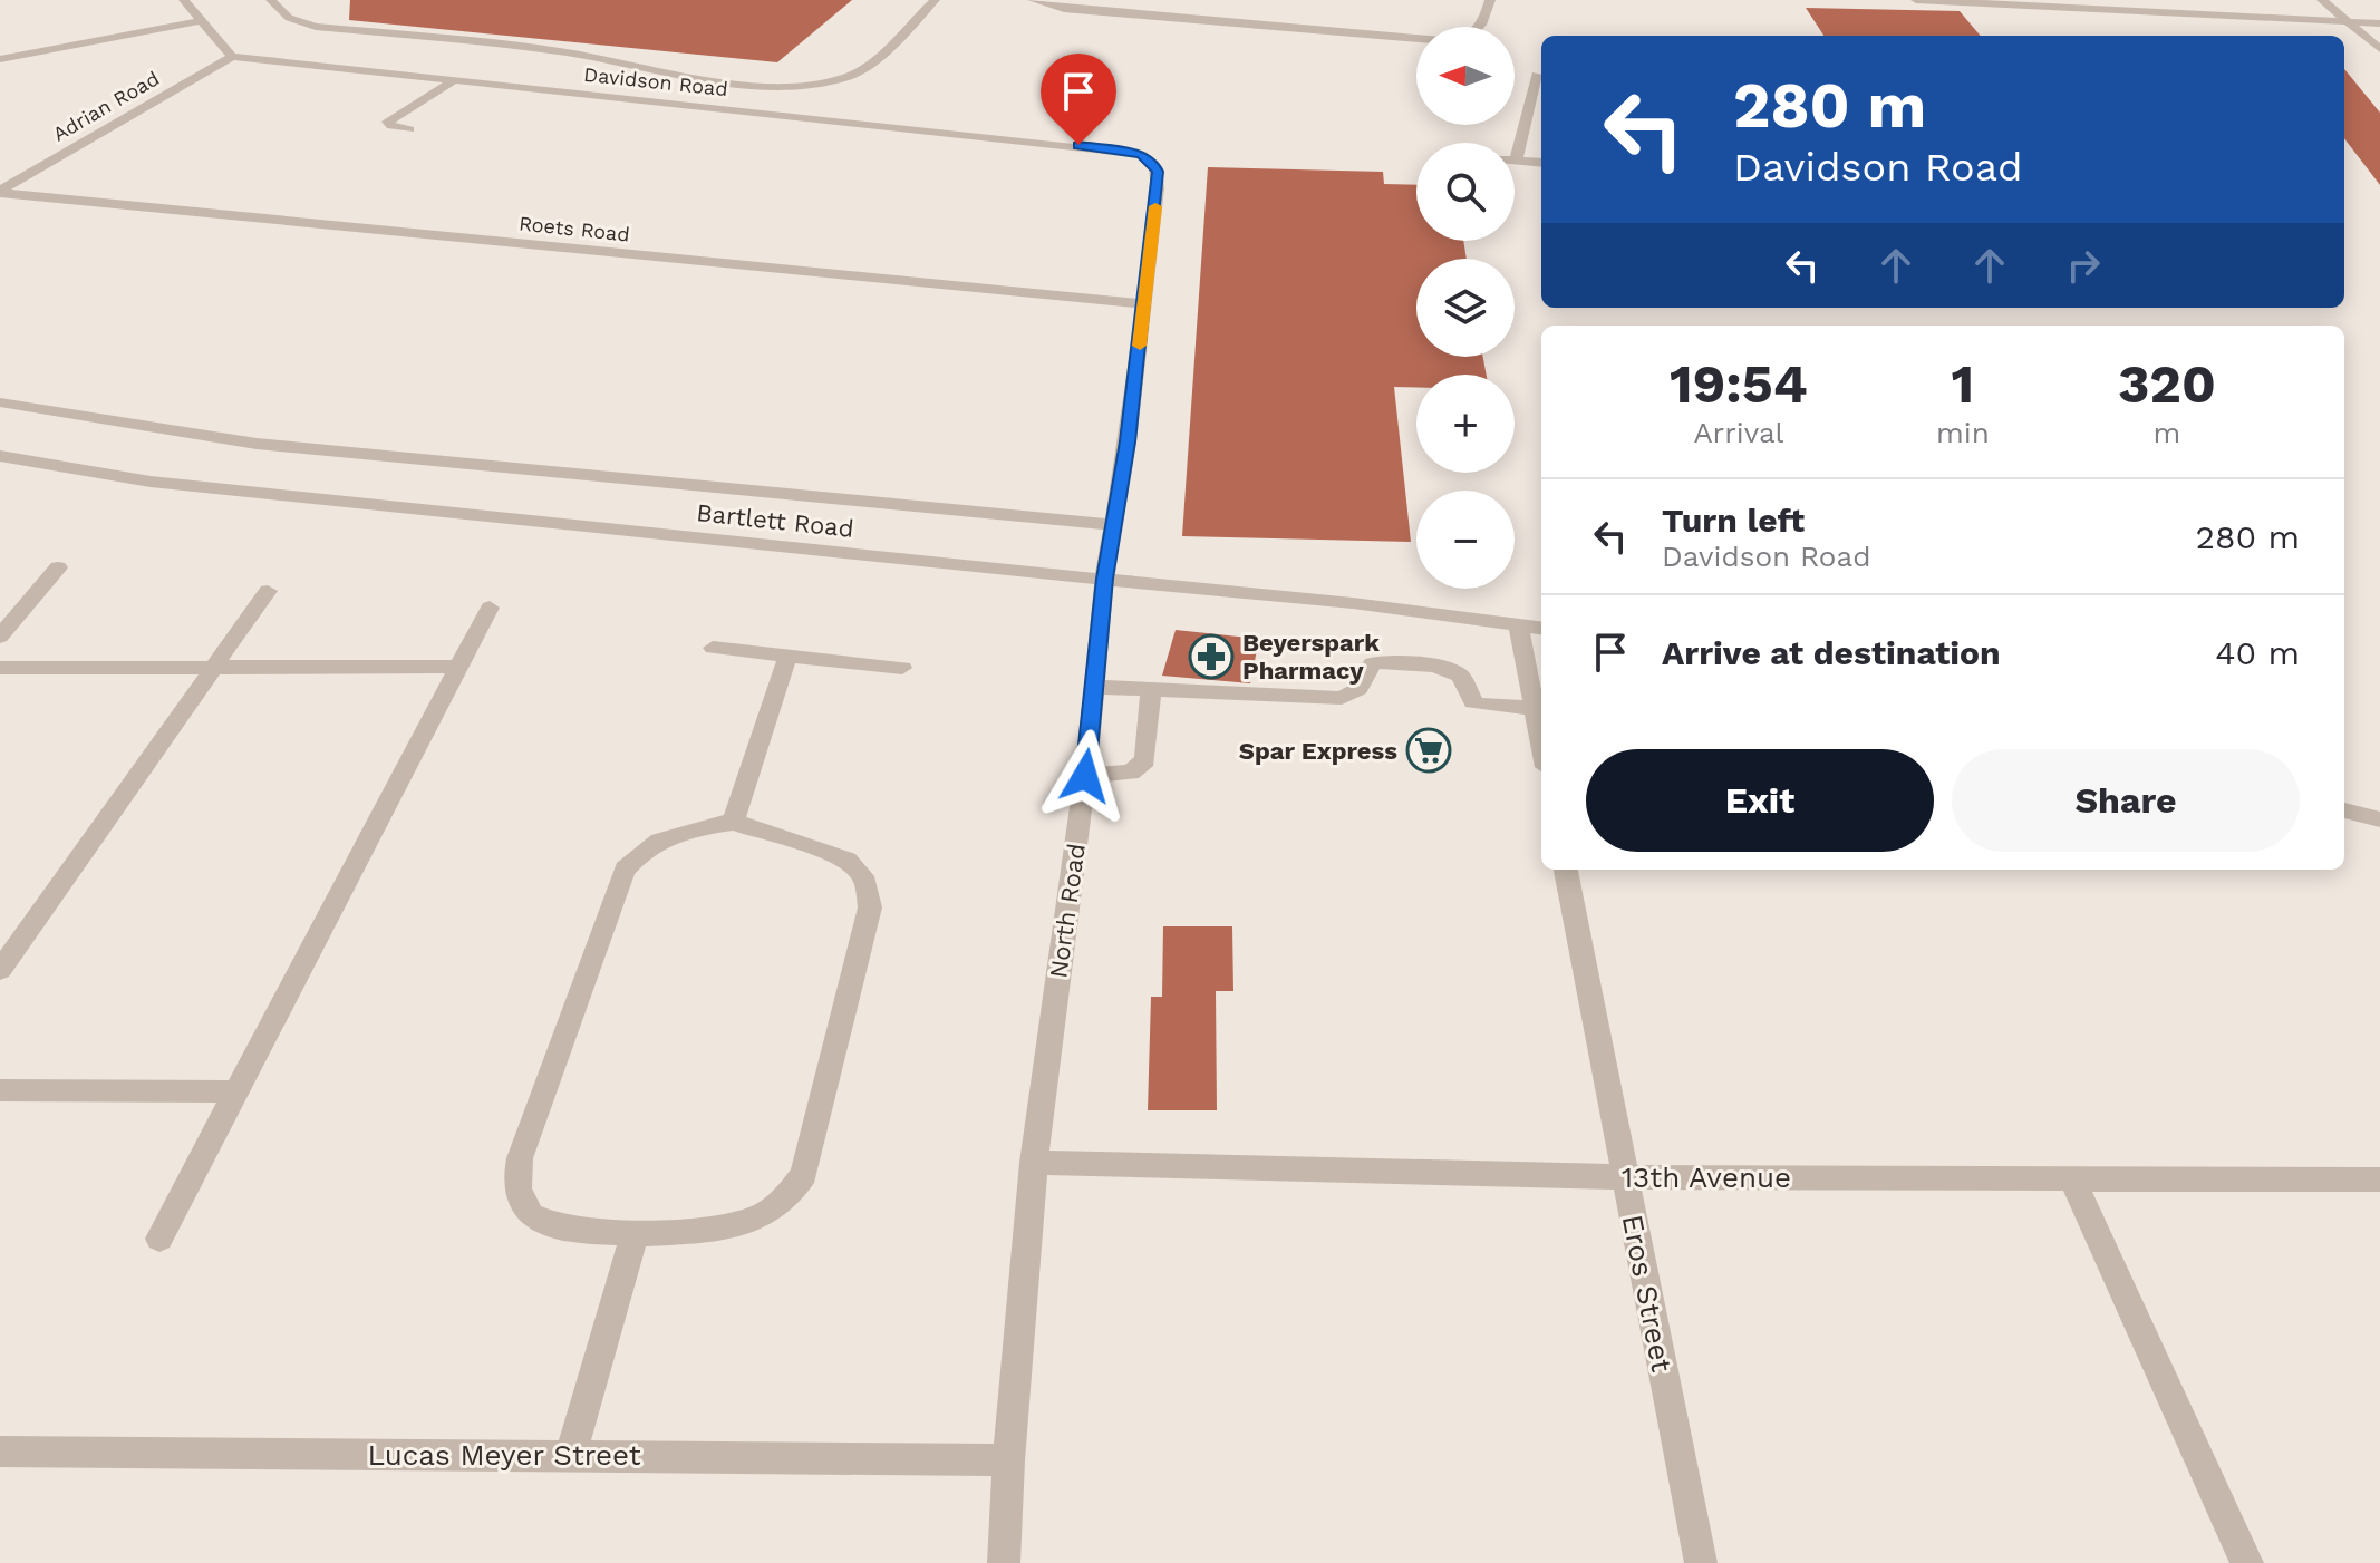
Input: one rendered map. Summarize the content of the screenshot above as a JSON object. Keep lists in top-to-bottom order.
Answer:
{
  "streets": {
    "street": [
      "Davidson Road",
      "Adrian Road",
      "Roets Road",
      "Bartlett Road",
      "North Road",
      "13th Avenue",
      "Eros Street",
      "Lucas Meyer Street"
    ]
  },
  "crossings": [
    ["Davidson Road", "Adrian Road"],
    ["Davidson Road", "North Road"],
    ["Adrian Road", "Roets Road"],
    ["Roets Road", "North Road"],
    ["Bartlett Road", "North Road"],
    ["North Road", "13th Avenue"],
    ["North Road", "Lucas Meyer Street"],
    ["13th Avenue", "Eros Street"]
  ],
  "places": {
    "pharmacy": ["Beyerspark Pharmacy"],
    "supermarket": ["Spar Express"]
  },
  "north": "left",
  "page": {
    "map_buttons": ["+", "−"],
    "turn": ["280 m", "Davidson Road"],
    "eta": [
      "19:54",
      "Arrival",
      "1",
      "min",
      "320",
      "m"
    ],
    "list": [
      {
        "name": "Turn left",
        "note": "Davidson Road",
        "value": "280 m"
      },
      {
        "name": "Arrive at destination",
        "value": "40 m"
      }
    ],
    "buttons": ["Exit", "Share"]
  }
}
